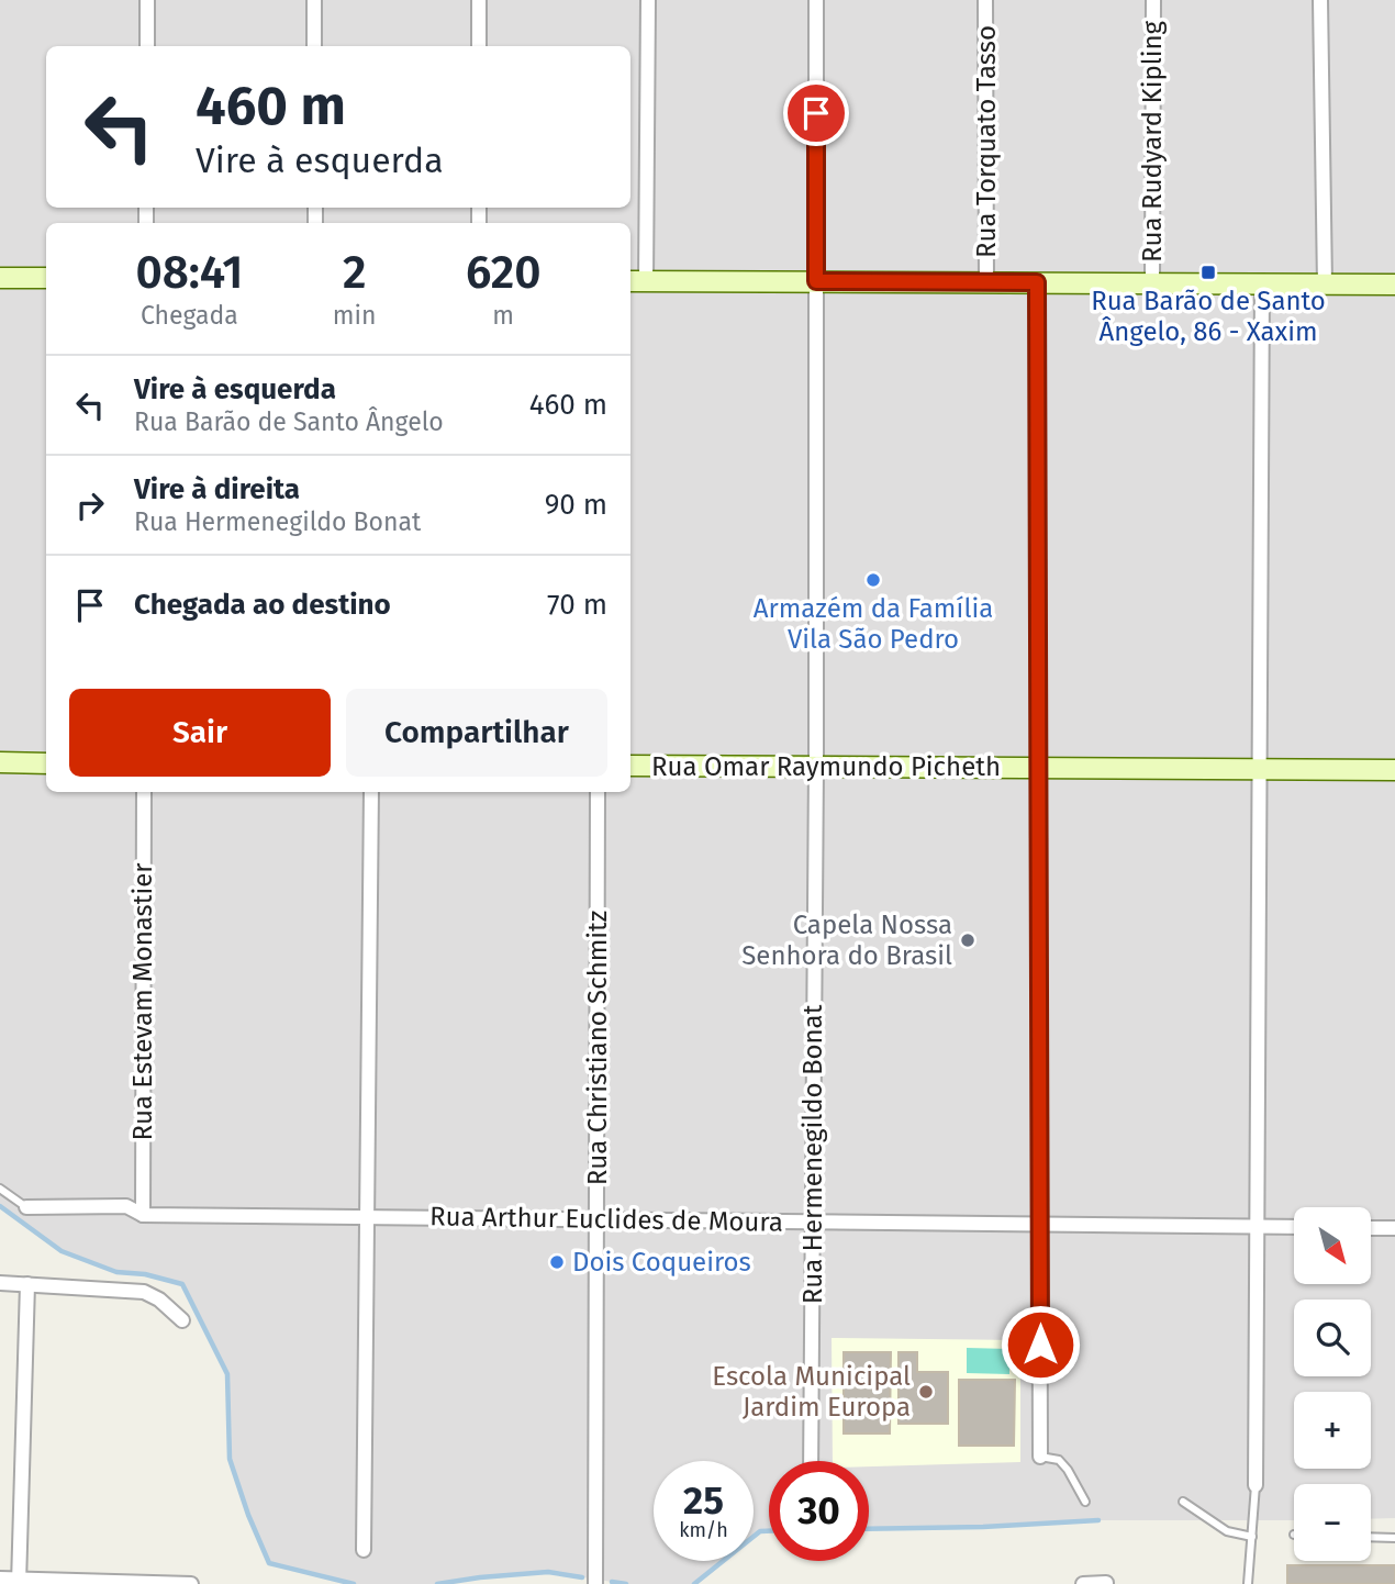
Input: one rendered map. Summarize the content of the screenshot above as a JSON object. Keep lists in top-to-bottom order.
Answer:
{
  "streets": {
    "main road": ["Rua Omar Raymundo Picheth"],
    "street": [
      "Rua Torquato Tasso",
      "Rua Rudyard Kipling",
      "Rua Estevam Monastier",
      "Rua Christiano Schmitz",
      "Rua Hermenegildo Bonat",
      "Rua Arthur Euclides de Moura"
    ]
  },
  "crossings": [
    ["Rua Omar Raymundo Picheth", "Rua Hermenegildo Bonat"],
    ["Rua Estevam Monastier", "Rua Arthur Euclides de Moura"],
    ["Rua Christiano Schmitz", "Rua Arthur Euclides de Moura"],
    ["Rua Hermenegildo Bonat", "Rua Arthur Euclides de Moura"]
  ],
  "places": {
    "transit": ["Rua Barão de Santo Ângelo, 86 - Xaxim"],
    "other": [
      "Armazém da Família Vila São Pedro",
      "Capela Nossa Senhora do Brasil",
      "Dois Coqueiros",
      "Escola Municipal Jardim Europa"
    ]
  },
  "north": "bottom right",
  "page": {
    "turn": ["460 m", "Vire à esquerda"],
    "eta": [
      "08:41",
      "Chegada",
      "2",
      "min",
      "620",
      "m"
    ],
    "list": [
      {
        "name": "Vire à esquerda",
        "note": "Rua Barão de Santo Ângelo",
        "value": "460 m"
      },
      {
        "name": "Vire à direita",
        "note": "Rua Hermenegildo Bonat",
        "value": "90 m"
      },
      {
        "name": "Chegada ao destino",
        "value": "70 m"
      }
    ],
    "buttons": ["Sair", "Compartilhar"],
    "map_buttons": ["+", "−"],
    "speed": "25 km/h",
    "limit": "30"
  }
}
